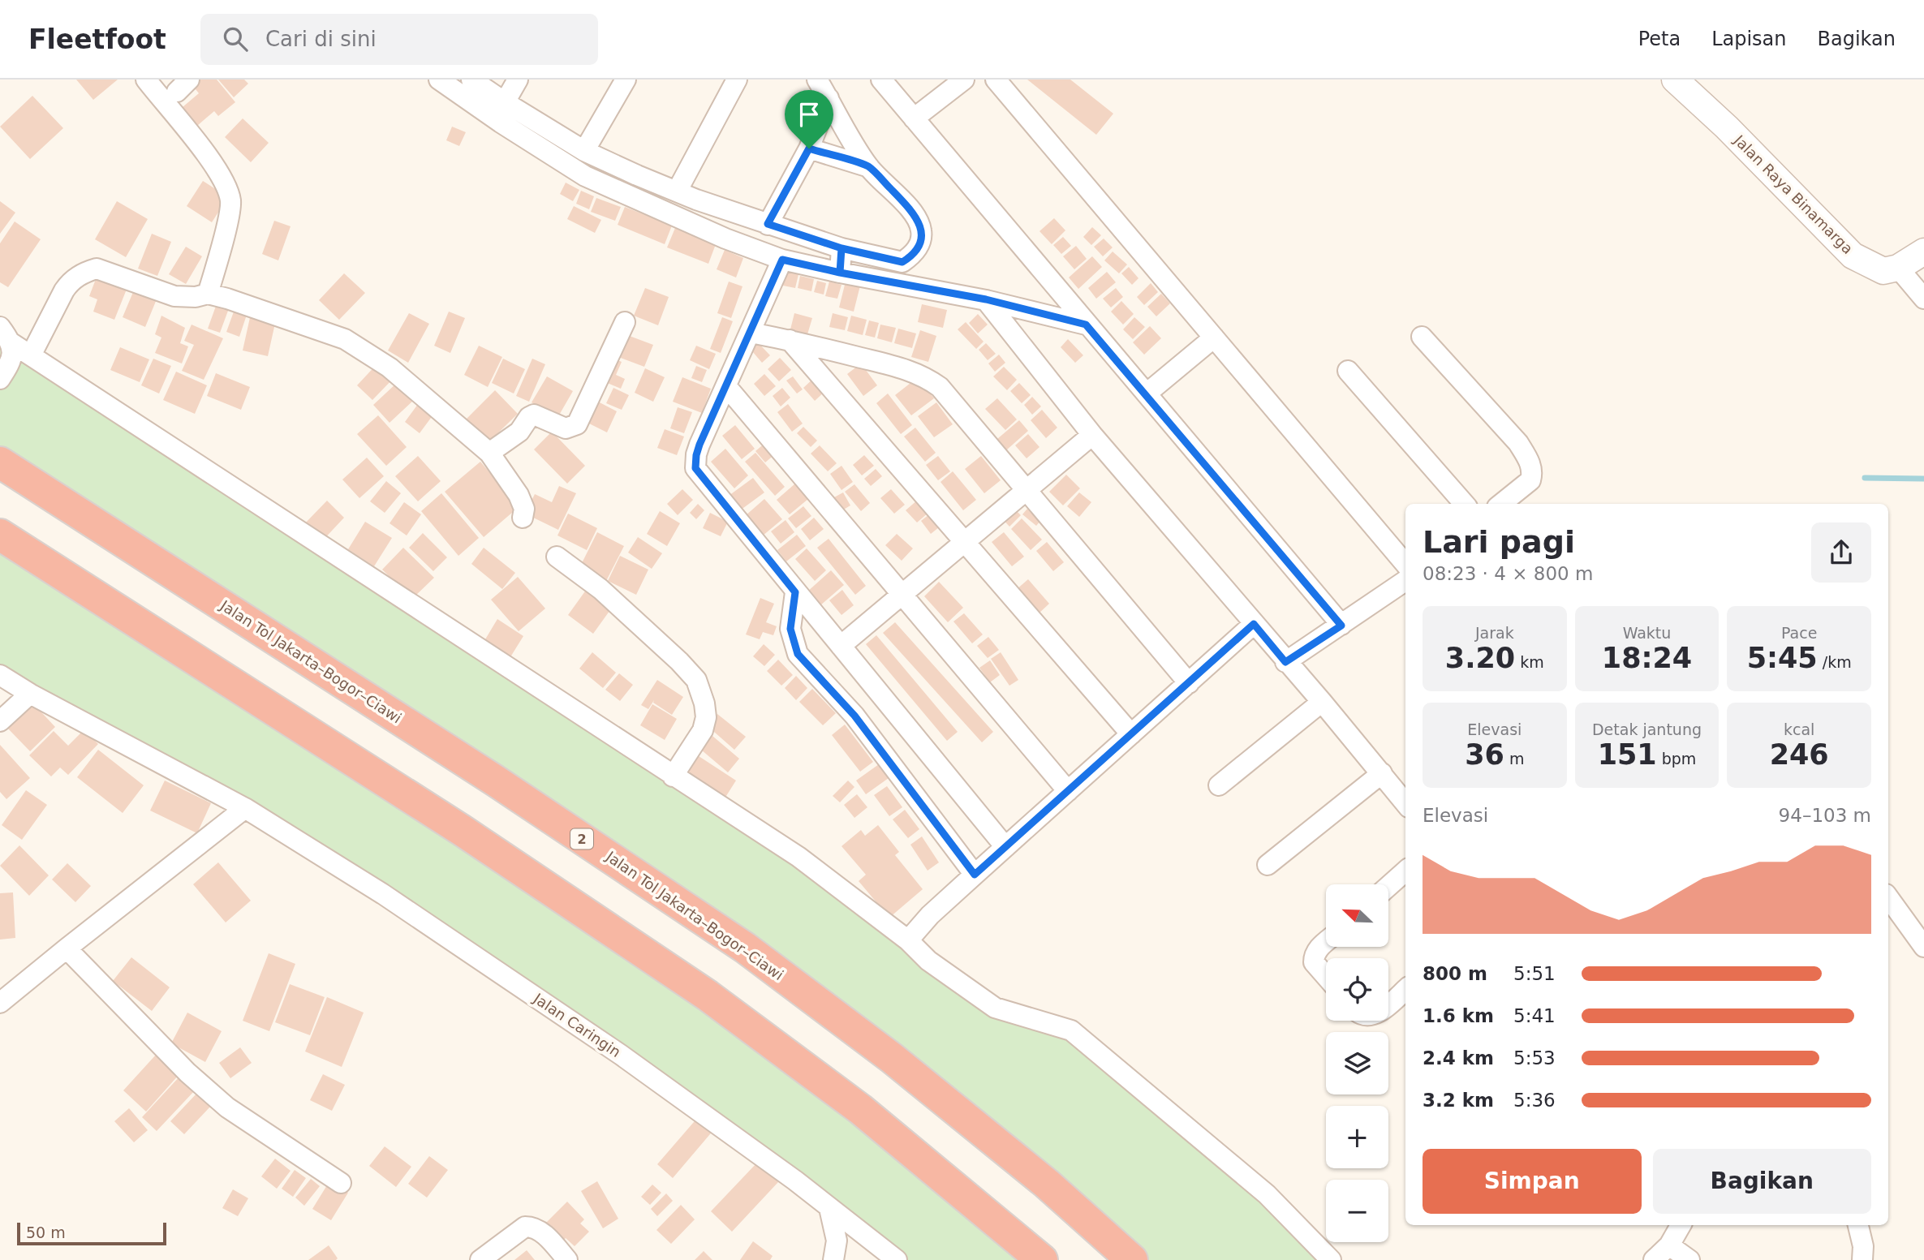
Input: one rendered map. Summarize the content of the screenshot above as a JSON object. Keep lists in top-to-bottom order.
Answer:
{
  "streets": {
    "highway": ["Jalan Tol Jakarta–Bogor–Ciawi", "2"],
    "street": ["Jalan Raya Binamarga", "Jalan Caringin"]
  },
  "scale_bar": "50 m",
  "north": "top left",
  "page": {
    "header": "Fleetfoot",
    "search": "Cari di sini",
    "nav": ["Peta", "Lapisan", "Bagikan"],
    "heading": ["Lari pagi", "08:23 · 4 × 800 m"],
    "stats": [
      ["Jarak", "3.20 km"],
      ["Waktu", "18:24"],
      ["Pace", "5:45 /km"],
      ["Elevasi", "36 m"],
      ["Detak jantung", "151 bpm"],
      ["kcal", "246"]
    ],
    "chart": ["Elevasi", "94–103 m"],
    "map_buttons": ["+", "−"],
    "list": [
      {
        "name": "800 m",
        "note": "5:51"
      },
      {
        "name": "1.6 km",
        "note": "5:41"
      },
      {
        "name": "2.4 km",
        "note": "5:53"
      },
      {
        "name": "3.2 km",
        "note": "5:36"
      }
    ],
    "buttons": ["Simpan", "Bagikan"],
    "scale": "50 m"
  }
}
